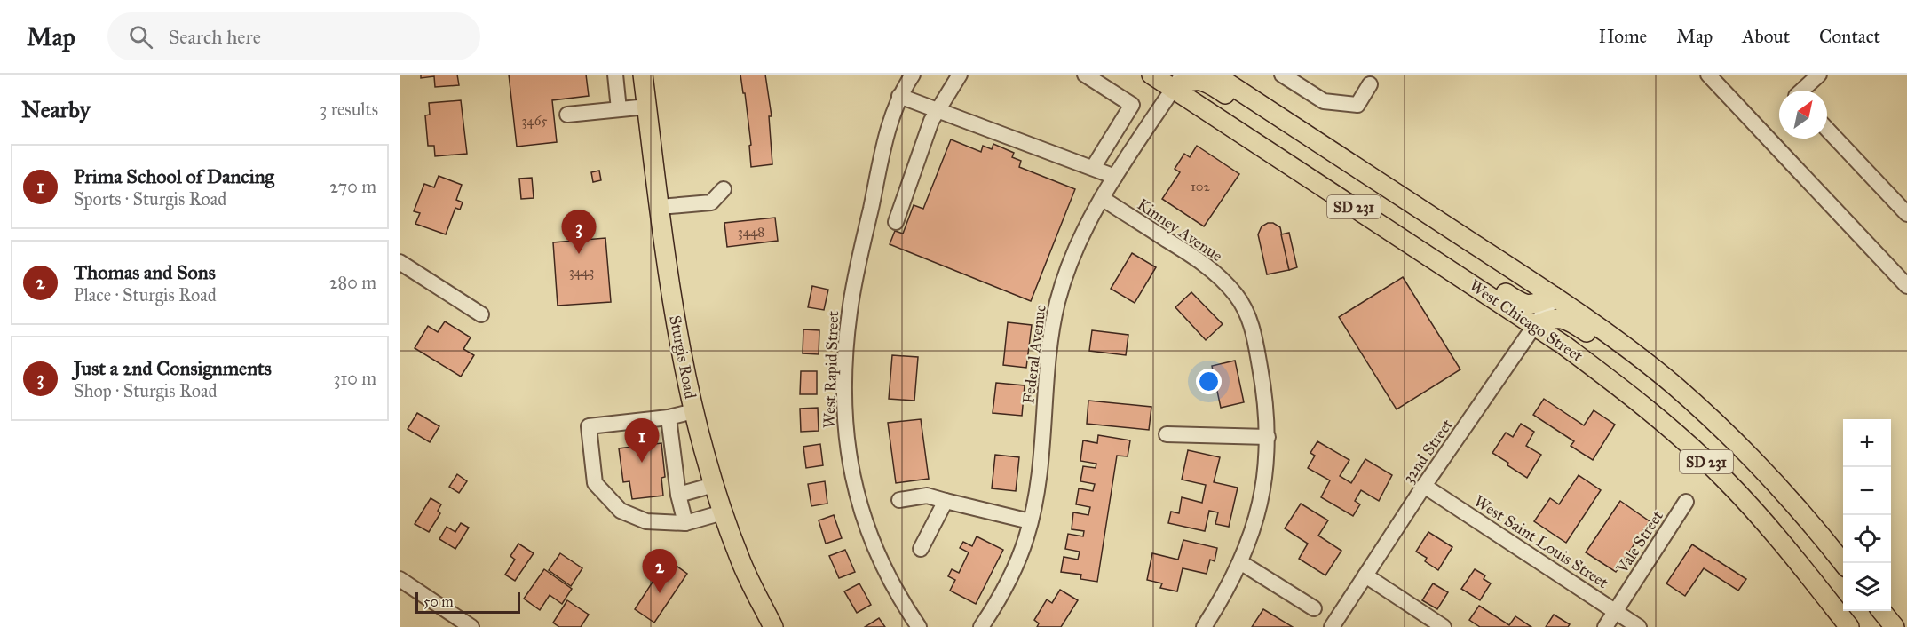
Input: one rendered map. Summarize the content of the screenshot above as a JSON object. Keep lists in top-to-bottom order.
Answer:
{
  "streets": {
    "main road": ["SD 231", "West Chicago Street", "Sturgis Road"],
    "street": [
      "Kinney Avenue",
      "Federal Avenue",
      "West Rapid Street",
      "32nd Street",
      "West Saint Louis Street",
      "Vale Street"
    ]
  },
  "crossings": [
    ["SD 231", "32nd Street"],
    ["Kinney Avenue", "Federal Avenue"],
    ["West Chicago Street", "Federal Avenue"],
    ["West Chicago Street", "32nd Street"],
    ["32nd Street", "West Saint Louis Street"],
    ["West Saint Louis Street", "Vale Street"]
  ],
  "house_numbers": [
    "3465",
    "102",
    "3448",
    "3443"
  ],
  "scale_bar": "50 m",
  "north": "top right",
  "page": {
    "header": "Map",
    "search": "Search here",
    "nav": [
      "Home",
      "Map",
      "About",
      "Contact"
    ],
    "heading": ["Nearby", "3 results"],
    "list": [
      {
        "mark": "1",
        "name": "Prima School of Dancing",
        "note": "Sports · Sturgis Road",
        "value": "270 m"
      },
      {
        "mark": "2",
        "name": "Thomas and Sons",
        "note": "Place · Sturgis Road",
        "value": "280 m"
      },
      {
        "mark": "3",
        "name": "Just a 2nd Consignments",
        "note": "Shop · Sturgis Road",
        "value": "310 m"
      }
    ],
    "pins": ["3", "1", "2"],
    "map_buttons": ["+", "−"],
    "scale": "50 m"
  }
}
